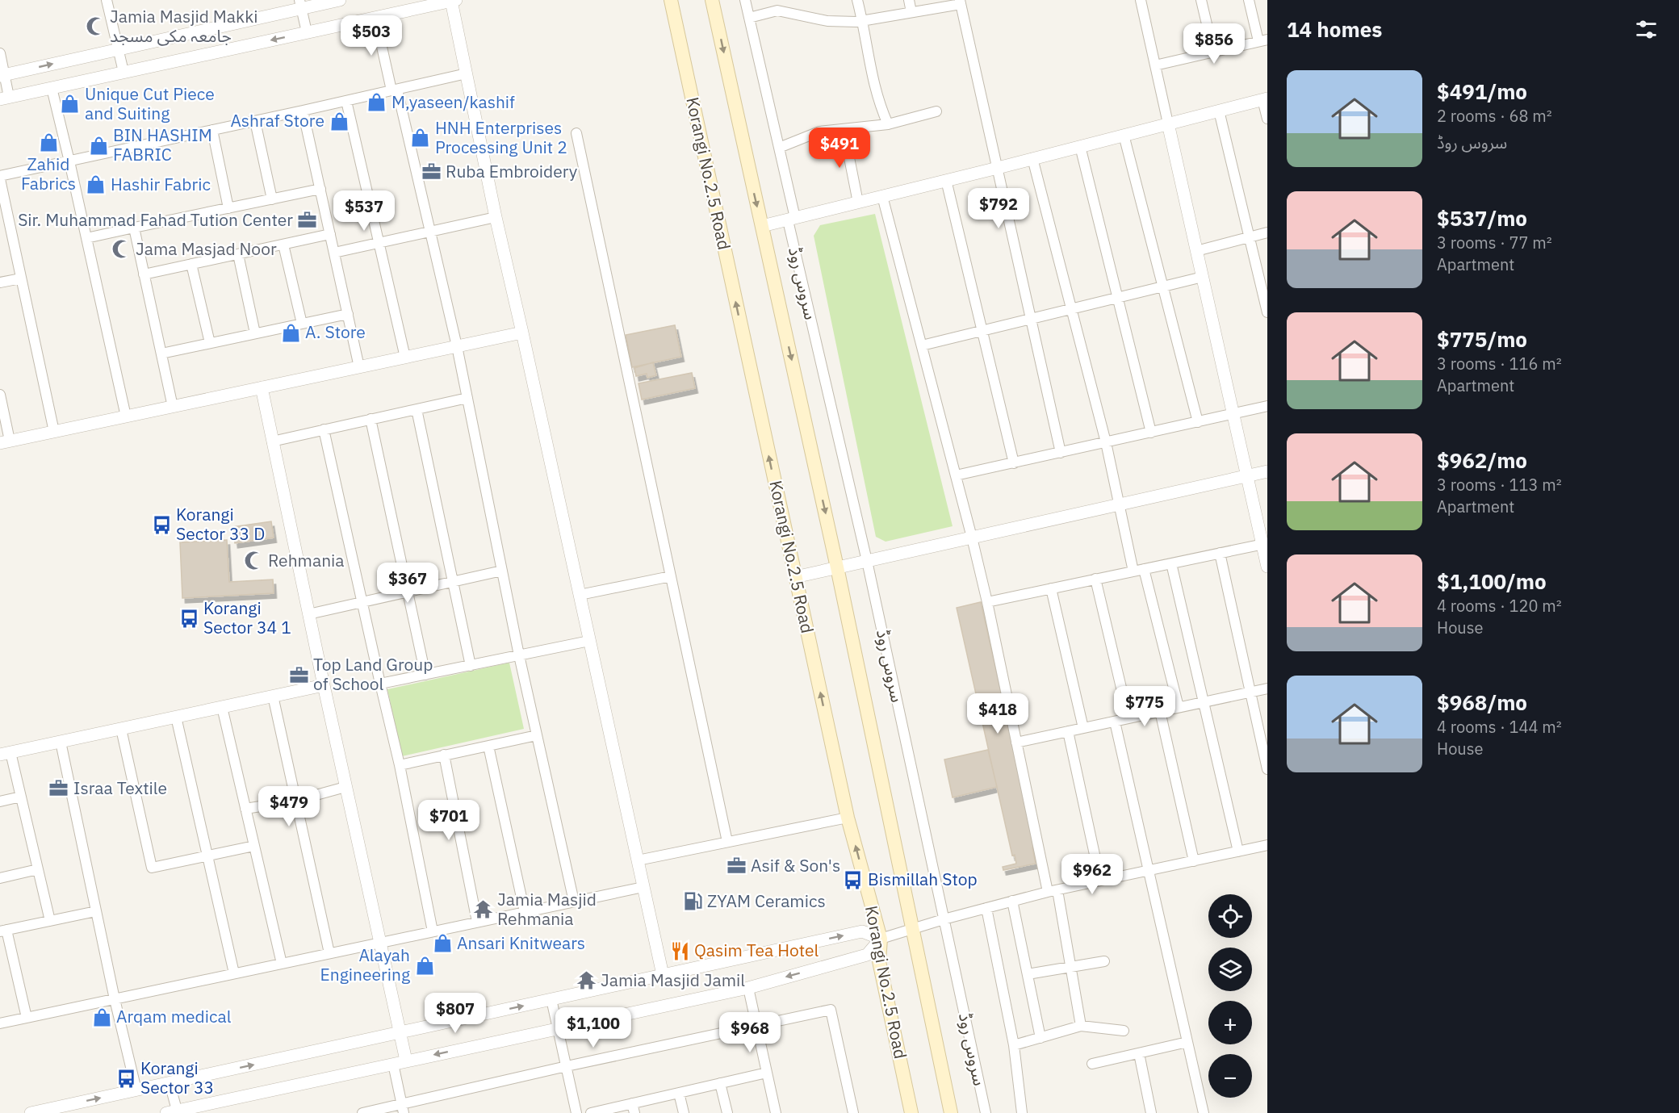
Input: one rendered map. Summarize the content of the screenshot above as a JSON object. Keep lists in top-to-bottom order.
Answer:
{
  "streets": {
    "main road": ["Korangi No.2.5 Road"],
    "street": ["سروس روڈ"]
  },
  "places": {
    "mosque": ["Jamia Masjid Makki جامعہ مکی مسجد", "Jama Masjad Noor", "Rehmania"],
    "shop": [
      "M,yaseen/kashif",
      "Unique Cut Piece and Suiting",
      "Ashraf Store",
      "HNH Enterprises Processing Unit 2",
      "Zahid Fabrics",
      "BIN HASHIM FABRIC",
      "Hashir Fabric",
      "A. Store",
      "Ansari Knitwears",
      "Alayah Engineering",
      "Arqam medical"
    ],
    "office": [
      "Ruba Embroidery",
      "Sir. Muhammad Fahad Tution Center",
      "Top Land Group of School",
      "Israa Textile",
      "Asif & Son's"
    ],
    "bus stop": [
      "Korangi Sector 33 D",
      "Korangi Sector 34 1",
      "Bismillah Stop",
      "Korangi Sector 33"
    ],
    "fuel station": ["ZYAM Ceramics"],
    "temple": ["Jamia Masjid Rehmania", "Jamia Masjid Jamil"],
    "restaurant": ["Qasim Tea Hotel"]
  },
  "page": {
    "heading": "14 homes",
    "price": [
      "$503",
      "$856",
      "$491",
      "$792",
      "$537",
      "$367",
      "$775",
      "$418",
      "$479",
      "$701",
      "$962",
      "$807",
      "$1,100",
      "$968"
    ],
    "list": [
      {
        "name": "$491/mo",
        "note": "2 rooms · 68 m² · سروس روڈ"
      },
      {
        "name": "$537/mo",
        "note": "3 rooms · 77 m² · Apartment"
      },
      {
        "name": "$775/mo",
        "note": "3 rooms · 116 m² · Apartment"
      },
      {
        "name": "$962/mo",
        "note": "3 rooms · 113 m² · Apartment"
      },
      {
        "name": "$1,100/mo",
        "note": "4 rooms · 120 m² · House"
      },
      {
        "name": "$968/mo",
        "note": "4 rooms · 144 m² · House"
      }
    ],
    "map_buttons": ["+", "−"]
  }
}
